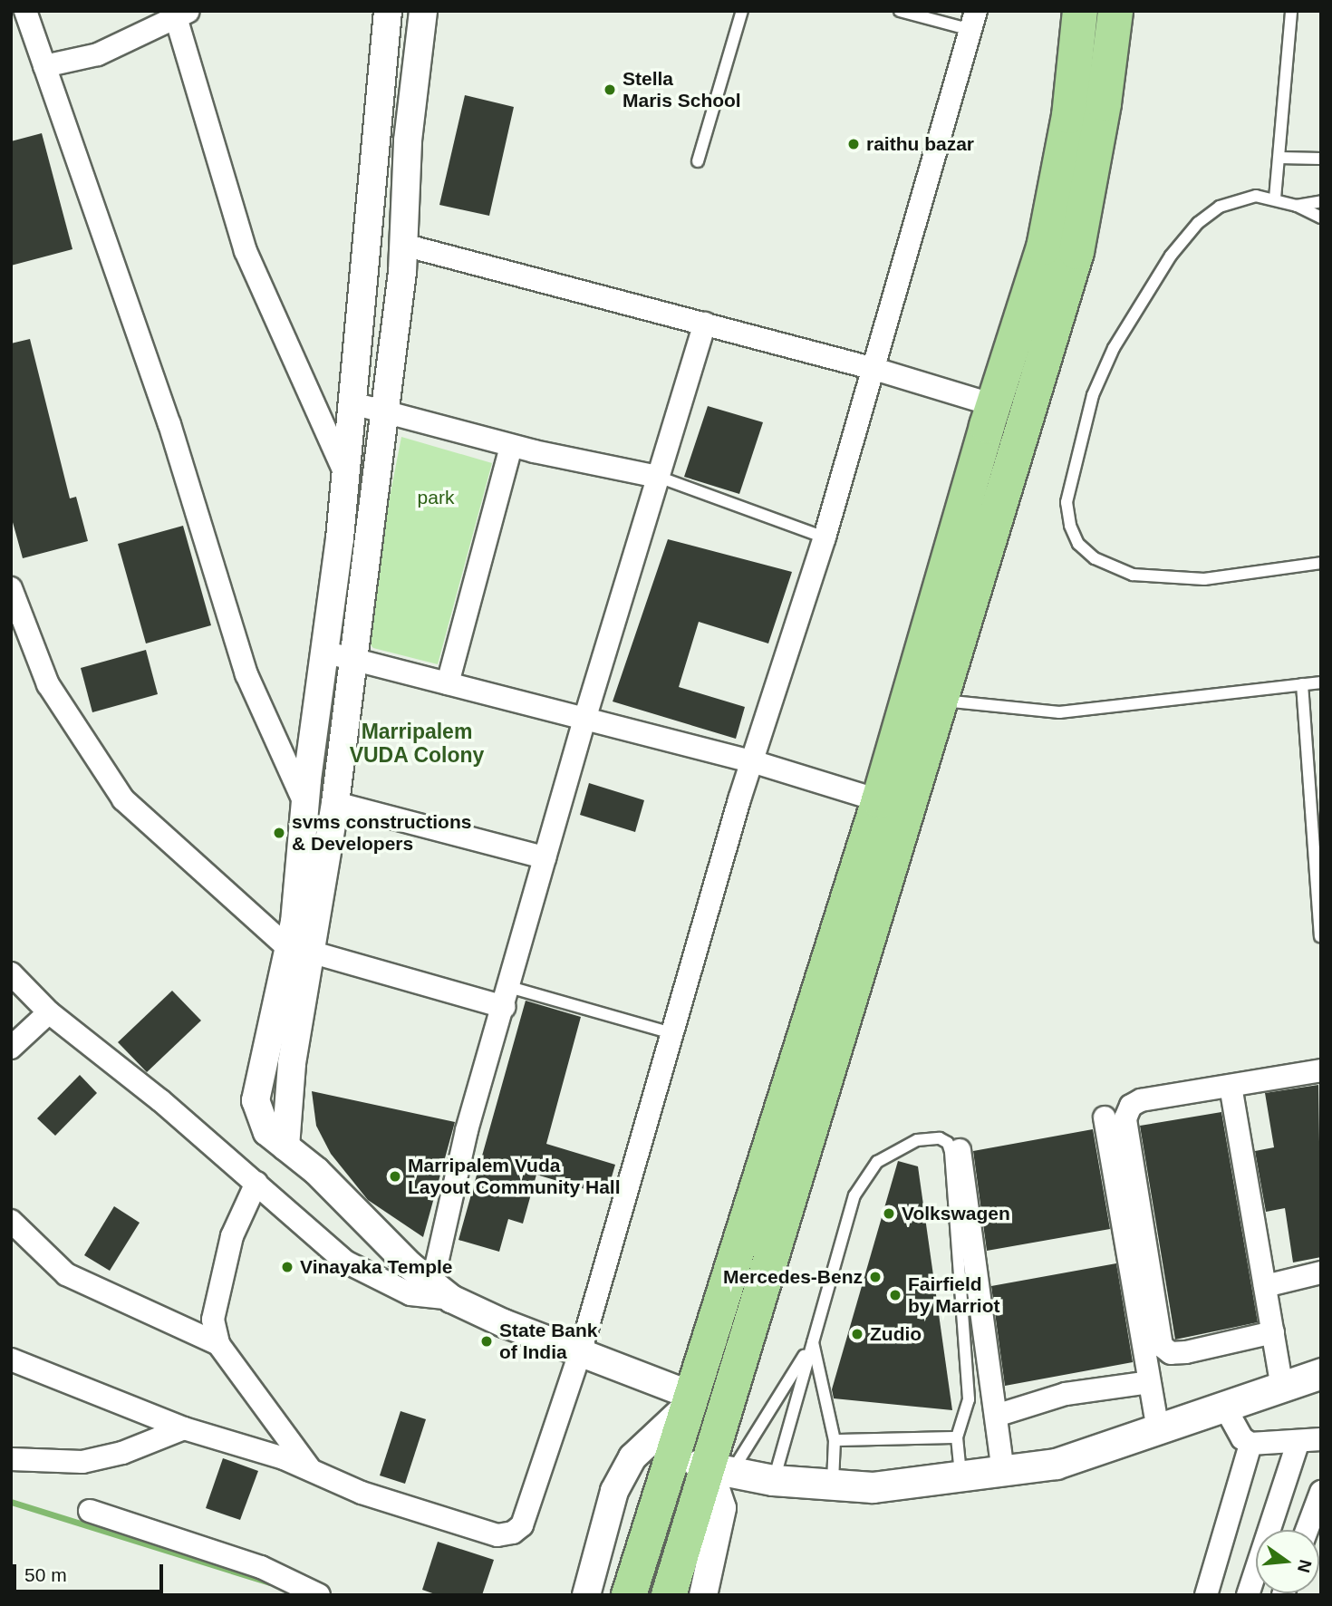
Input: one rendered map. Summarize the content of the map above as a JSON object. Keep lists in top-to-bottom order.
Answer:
{
  "districts": ["Marripalem VUDA Colony"],
  "parks": ["park"],
  "places": [
    "Stella Maris School",
    "raithu bazar",
    "svms constructions & Developers",
    "Marripalem Vuda Layout Community Hall",
    "Volkswagen",
    "Vinayaka Temple",
    "Mercedes-Benz",
    "Fairfield by Marriot",
    "Zudio",
    "State Bank of India"
  ],
  "scale_bar": "50 m",
  "north": "right"
}
